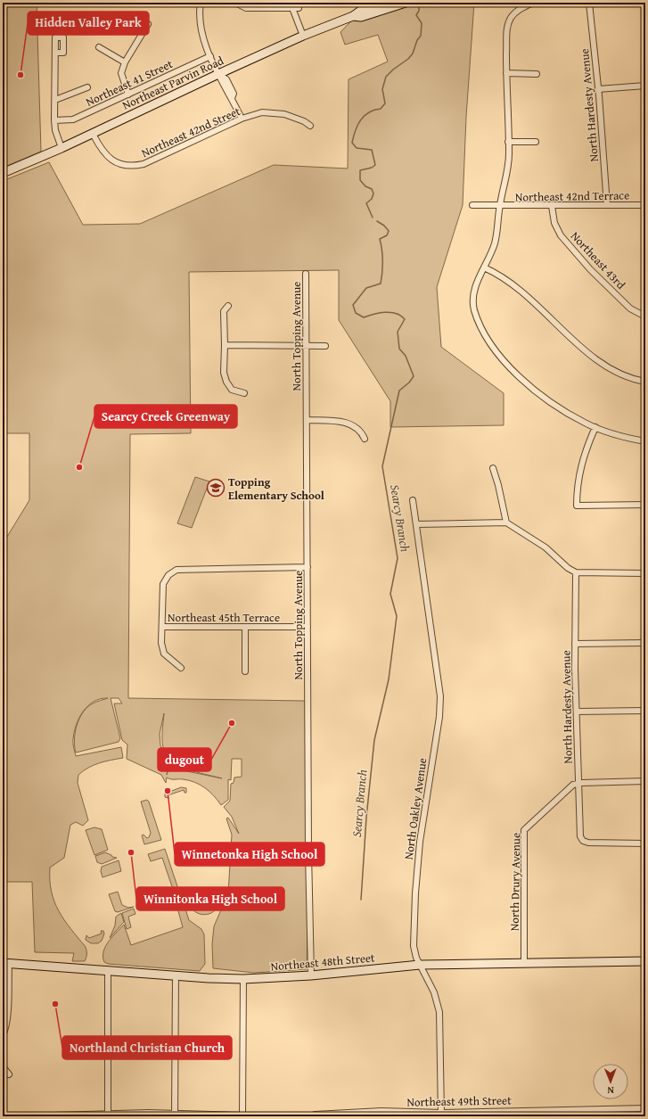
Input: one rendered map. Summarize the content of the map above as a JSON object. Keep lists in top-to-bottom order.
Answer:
{
  "streets": {
    "street": [
      "Northeast 41 Street",
      "Northeast Parvin Road",
      "North Hardesty Avenue",
      "Northeast 42nd Street",
      "Northeast 42nd Terrace",
      "Northeast 43rd",
      "North Topping Avenue",
      "Northeast 45th Terrace",
      "North Oakley Avenue",
      "North Drury Avenue",
      "Northeast 48th Street",
      "Northeast 49th Street"
    ]
  },
  "crossings": [
    ["Northeast Parvin Road", "Northeast 42nd Street"],
    ["North Hardesty Avenue", "Northeast 42nd Terrace"],
    ["North Hardesty Avenue", "North Drury Avenue"],
    ["Northeast 42nd Terrace", "Northeast 43rd"],
    ["North Topping Avenue", "Northeast 45th Terrace"],
    ["North Topping Avenue", "Northeast 48th Street"],
    ["North Oakley Avenue", "Northeast 48th Street"],
    ["North Oakley Avenue", "Northeast 49th Street"],
    ["North Drury Avenue", "Northeast 48th Street"]
  ],
  "water": ["Searcy Branch"],
  "places": {
    "other": [
      "Hidden Valley Park",
      "Searcy Creek Greenway",
      "dugout",
      "Winnetonka High School",
      "Winnitonka High School",
      "Northland Christian Church"
    ],
    "school or university": ["Topping Elementary School"]
  },
  "north": "bottom"
}
